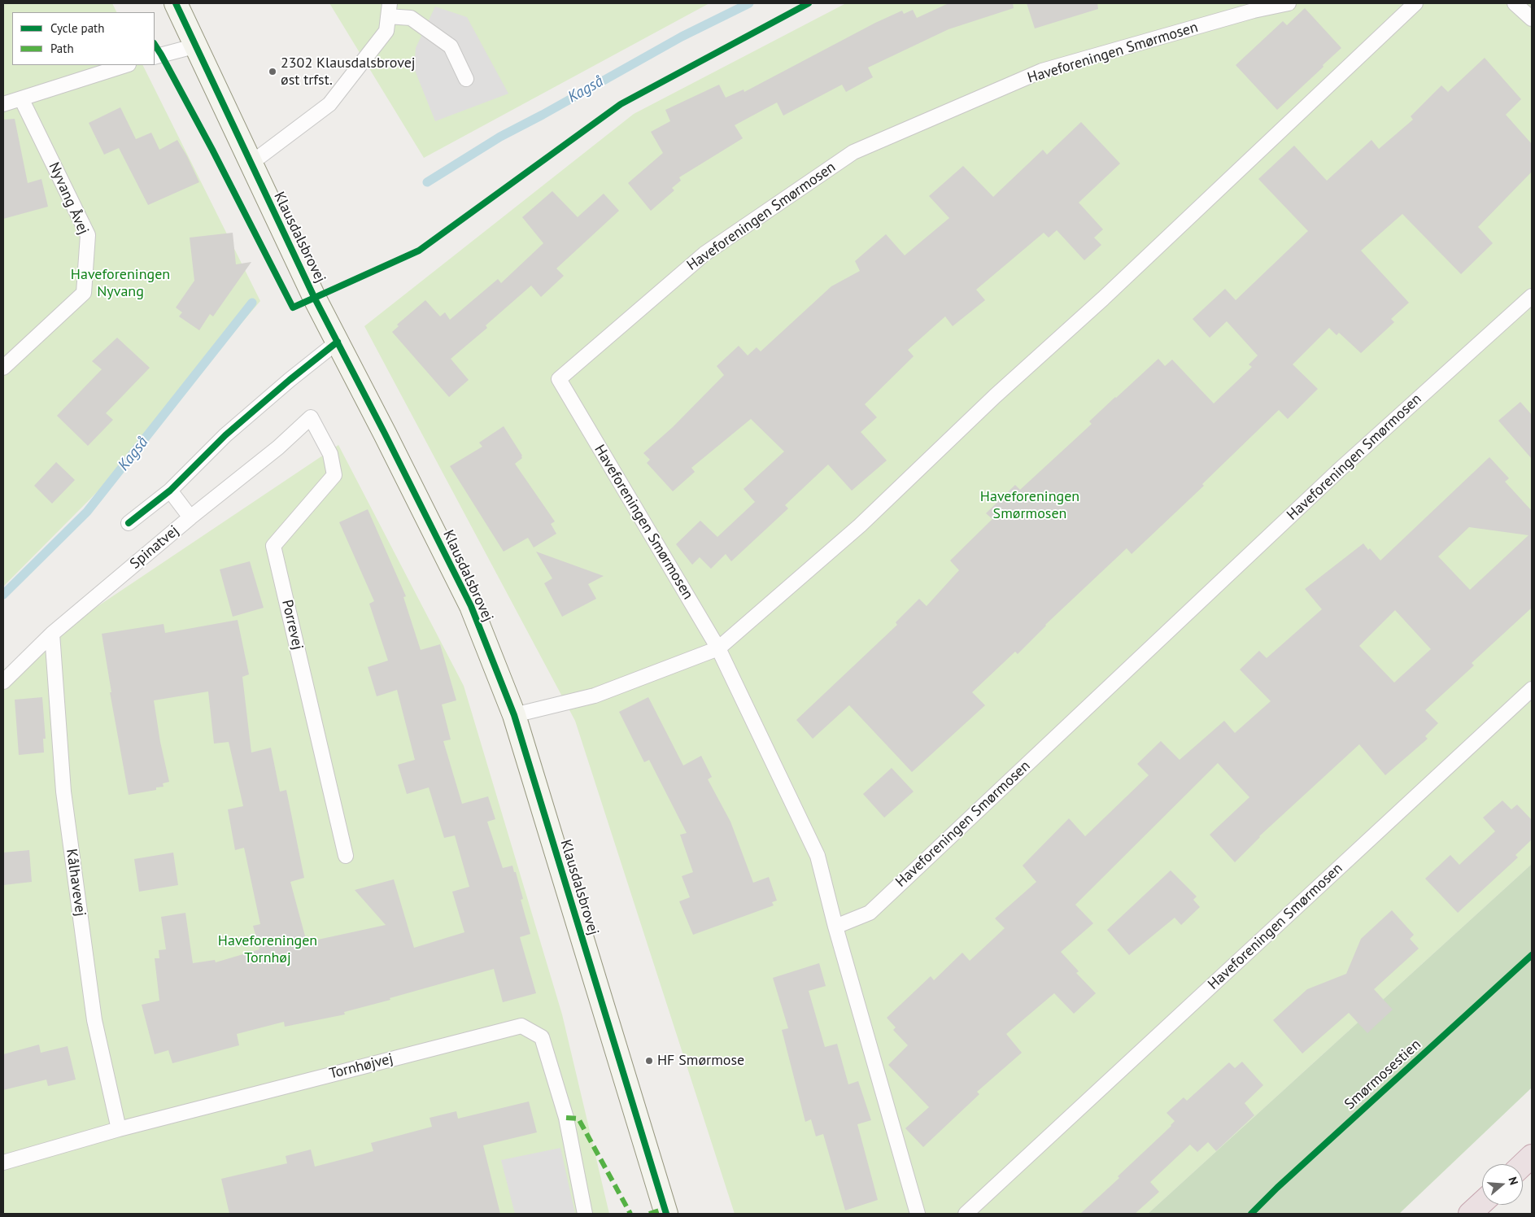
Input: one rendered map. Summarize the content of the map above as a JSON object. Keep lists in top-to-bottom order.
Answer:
{
  "streets": {
    "street": ["Klausdalsbrovej"],
    "lane": [
      "Haveforeningen Smørmosen",
      "Nyvang Åvej",
      "Spinatvej",
      "Porrevej",
      "Kålhavevej",
      "Tornhøjvej"
    ],
    "cycle path": ["Smørmosestien"]
  },
  "crossings": [
    ["Spinatvej", "Porrevej"],
    ["Spinatvej", "Kålhavevej"],
    ["Kålhavevej", "Tornhøjvej"]
  ],
  "water": ["Kagså"],
  "parks": ["Haveforeningen Nyvang", "Haveforeningen Smørmosen", "Haveforeningen Tornhøj"],
  "places": ["2302 Klausdalsbrovej øst trfst.", "HF Smørmose"],
  "legend": ["Cycle path", "Path"],
  "north": "right"
}
